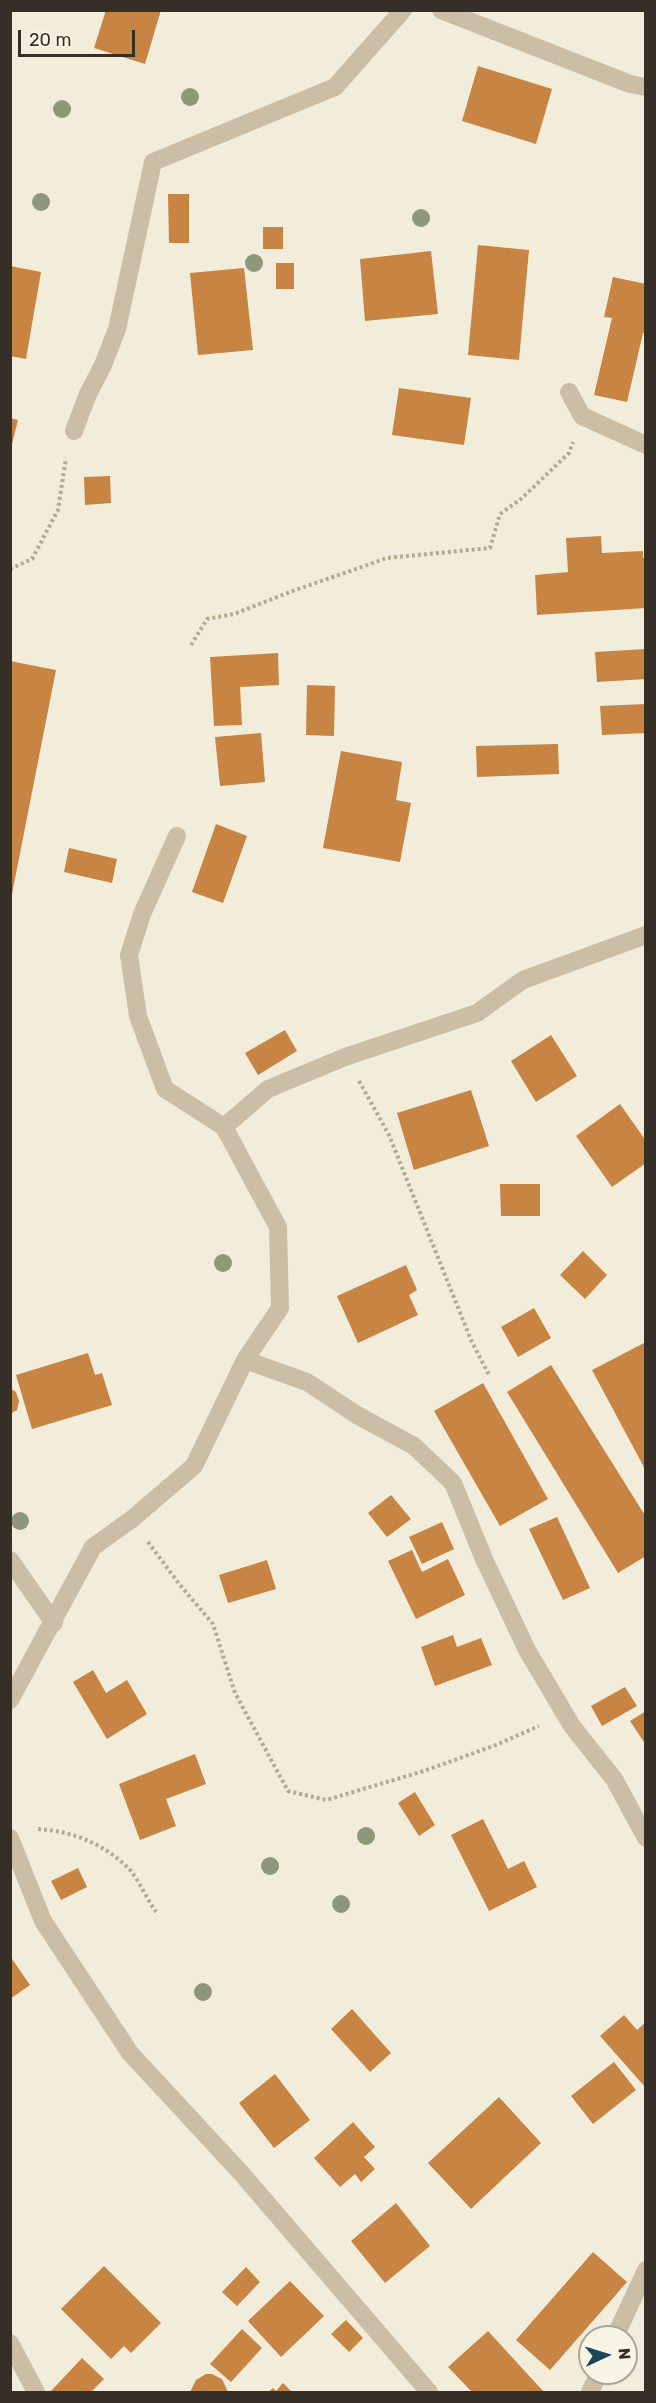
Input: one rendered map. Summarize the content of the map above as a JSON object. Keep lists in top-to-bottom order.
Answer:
{
  "scale_bar": "20 m",
  "north": "right"
}
